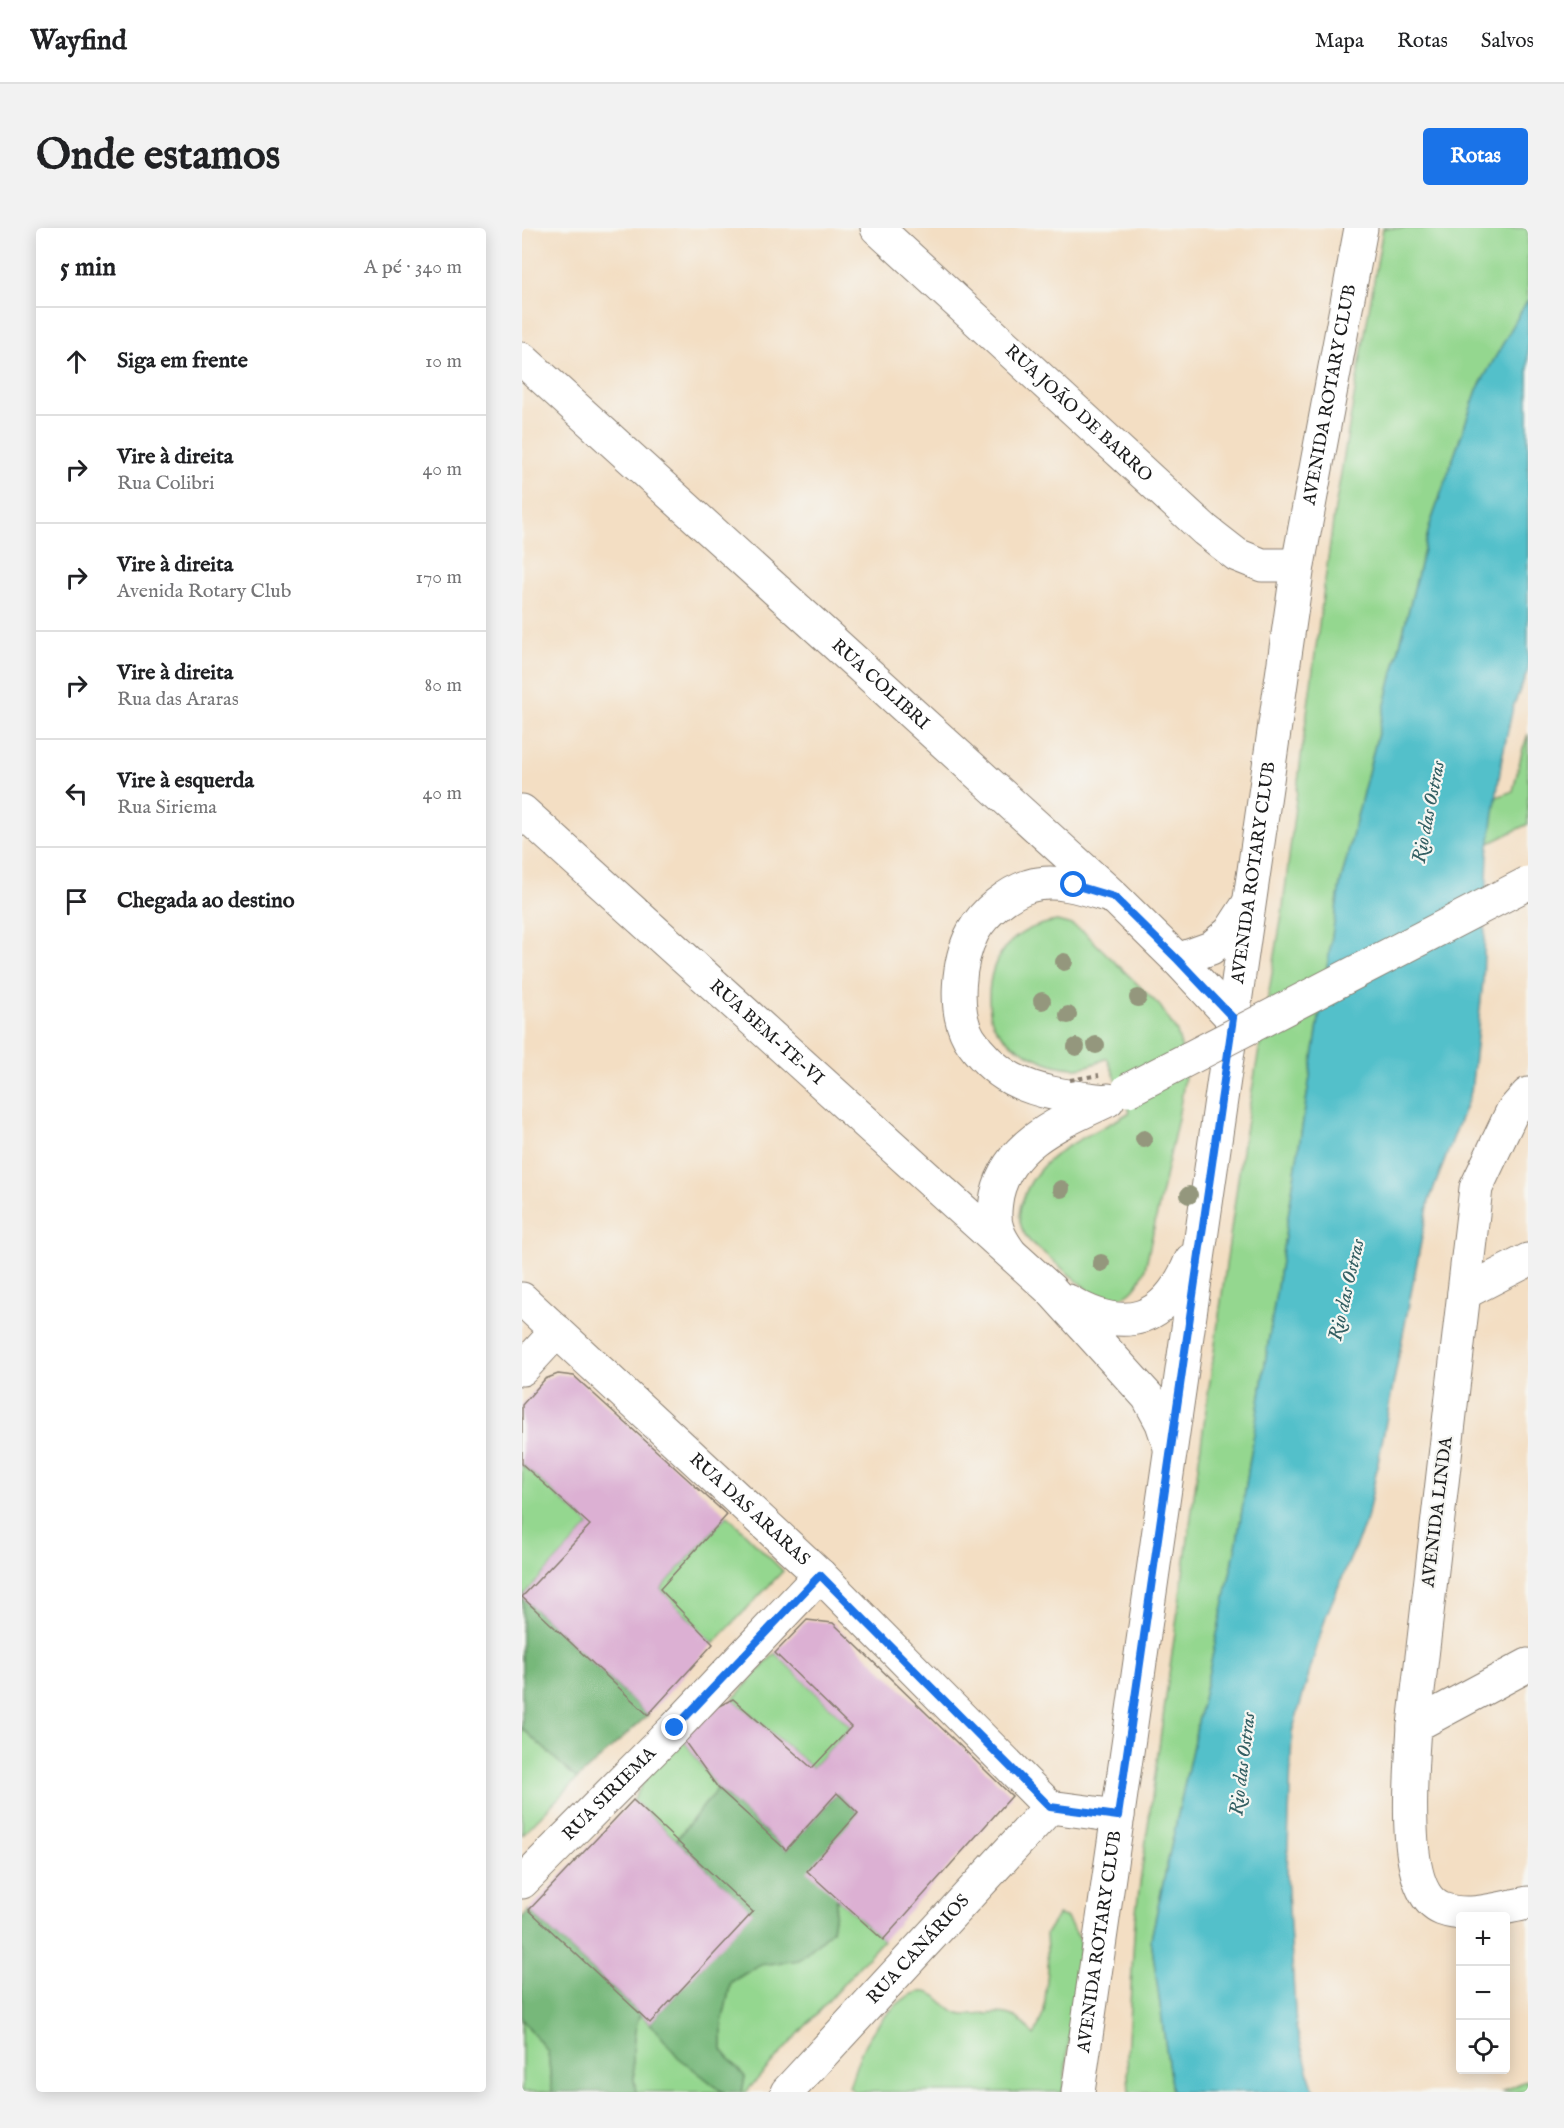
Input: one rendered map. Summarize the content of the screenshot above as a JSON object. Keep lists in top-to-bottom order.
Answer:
{
  "streets": {
    "street": [
      "AVENIDA ROTARY CLUB",
      "RUA JOÃO DE BARRO",
      "RUA COLIBRI",
      "RUA BEM-TE-VI",
      "RUA DAS ARARAS",
      "AVENIDA LINDA",
      "RUA SIRIEMA",
      "RUA CANÁRIOS"
    ]
  },
  "crossings": [
    ["AVENIDA ROTARY CLUB", "RUA JOÃO DE BARRO"],
    ["AVENIDA ROTARY CLUB", "RUA COLIBRI"],
    ["RUA DAS ARARAS", "RUA SIRIEMA"],
    ["RUA DAS ARARAS", "RUA CANÁRIOS"]
  ],
  "water": ["Rio das Ostras"],
  "page": {
    "header": "Wayfind",
    "nav": ["Mapa", "Rotas", "Salvos"],
    "buttons": "Rotas",
    "title": "Onde estamos",
    "heading": ["5 min", "A pé · 340 m"],
    "list": [
      ["Siga em frente", "10 m"],
      ["Vire à direita", "Rua Colibri", "40 m"],
      ["Vire à direita", "Avenida Rotary Club", "170 m"],
      ["Vire à direita", "Rua das Araras", "80 m"],
      ["Vire à esquerda", "Rua Siriema", "40 m"],
      "Chegada ao destino"
    ],
    "map_buttons": ["+", "−"]
  }
}
